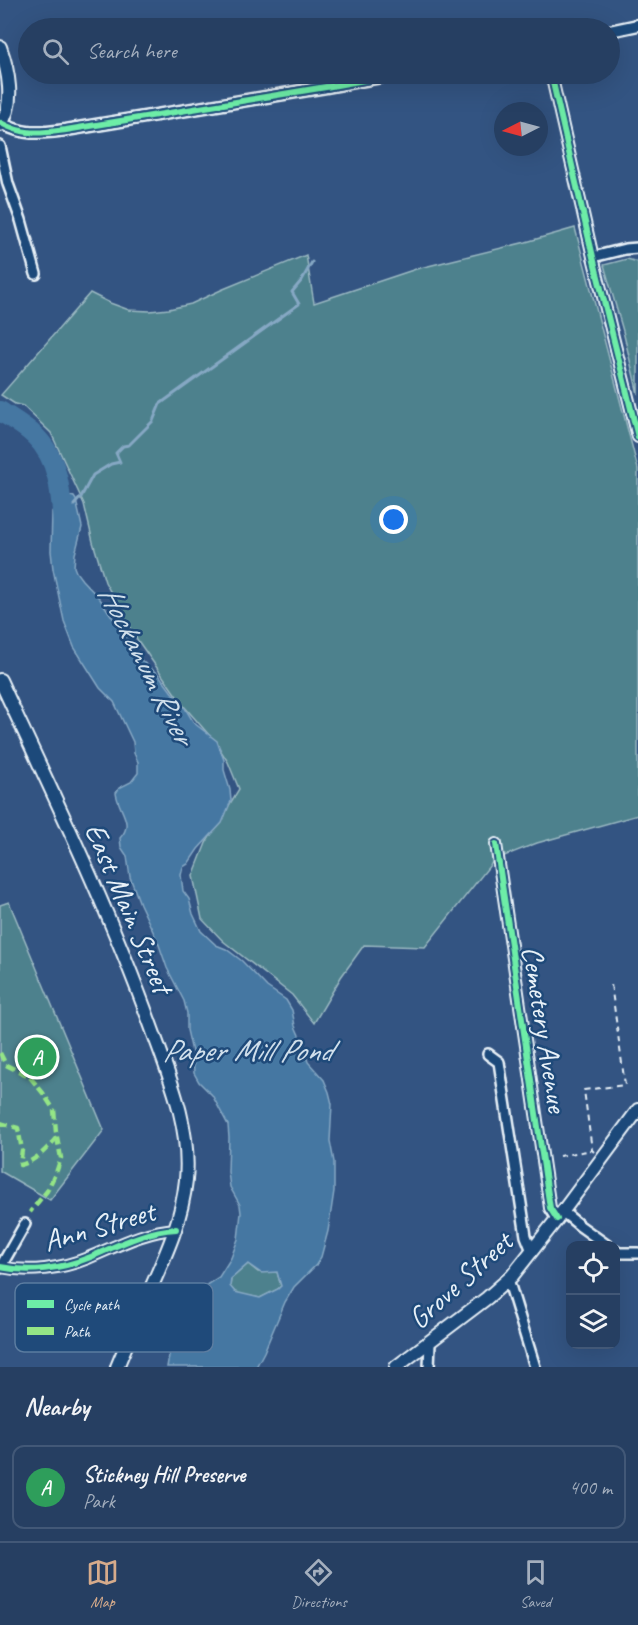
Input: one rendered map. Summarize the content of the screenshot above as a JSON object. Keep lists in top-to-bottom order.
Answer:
{
  "streets": {
    "main road": ["East Main Street", "Grove Street"],
    "street": ["Cemetery Avenue", "Ann Street"]
  },
  "crossings": [
    ["East Main Street", "Ann Street"],
    ["Cemetery Avenue", "Grove Street"]
  ],
  "water": ["Hockanum River", "Paper Mill Pond"],
  "legend": ["Cycle path", "Path"],
  "north": "left",
  "page": {
    "search": "Search here",
    "pins": "A",
    "heading": "Nearby",
    "list": [
      {
        "mark": "A",
        "name": "Stickney Hill Preserve",
        "note": "Park",
        "value": "400 m"
      }
    ],
    "nav": ["Map", "Directions", "Saved"]
  }
}
